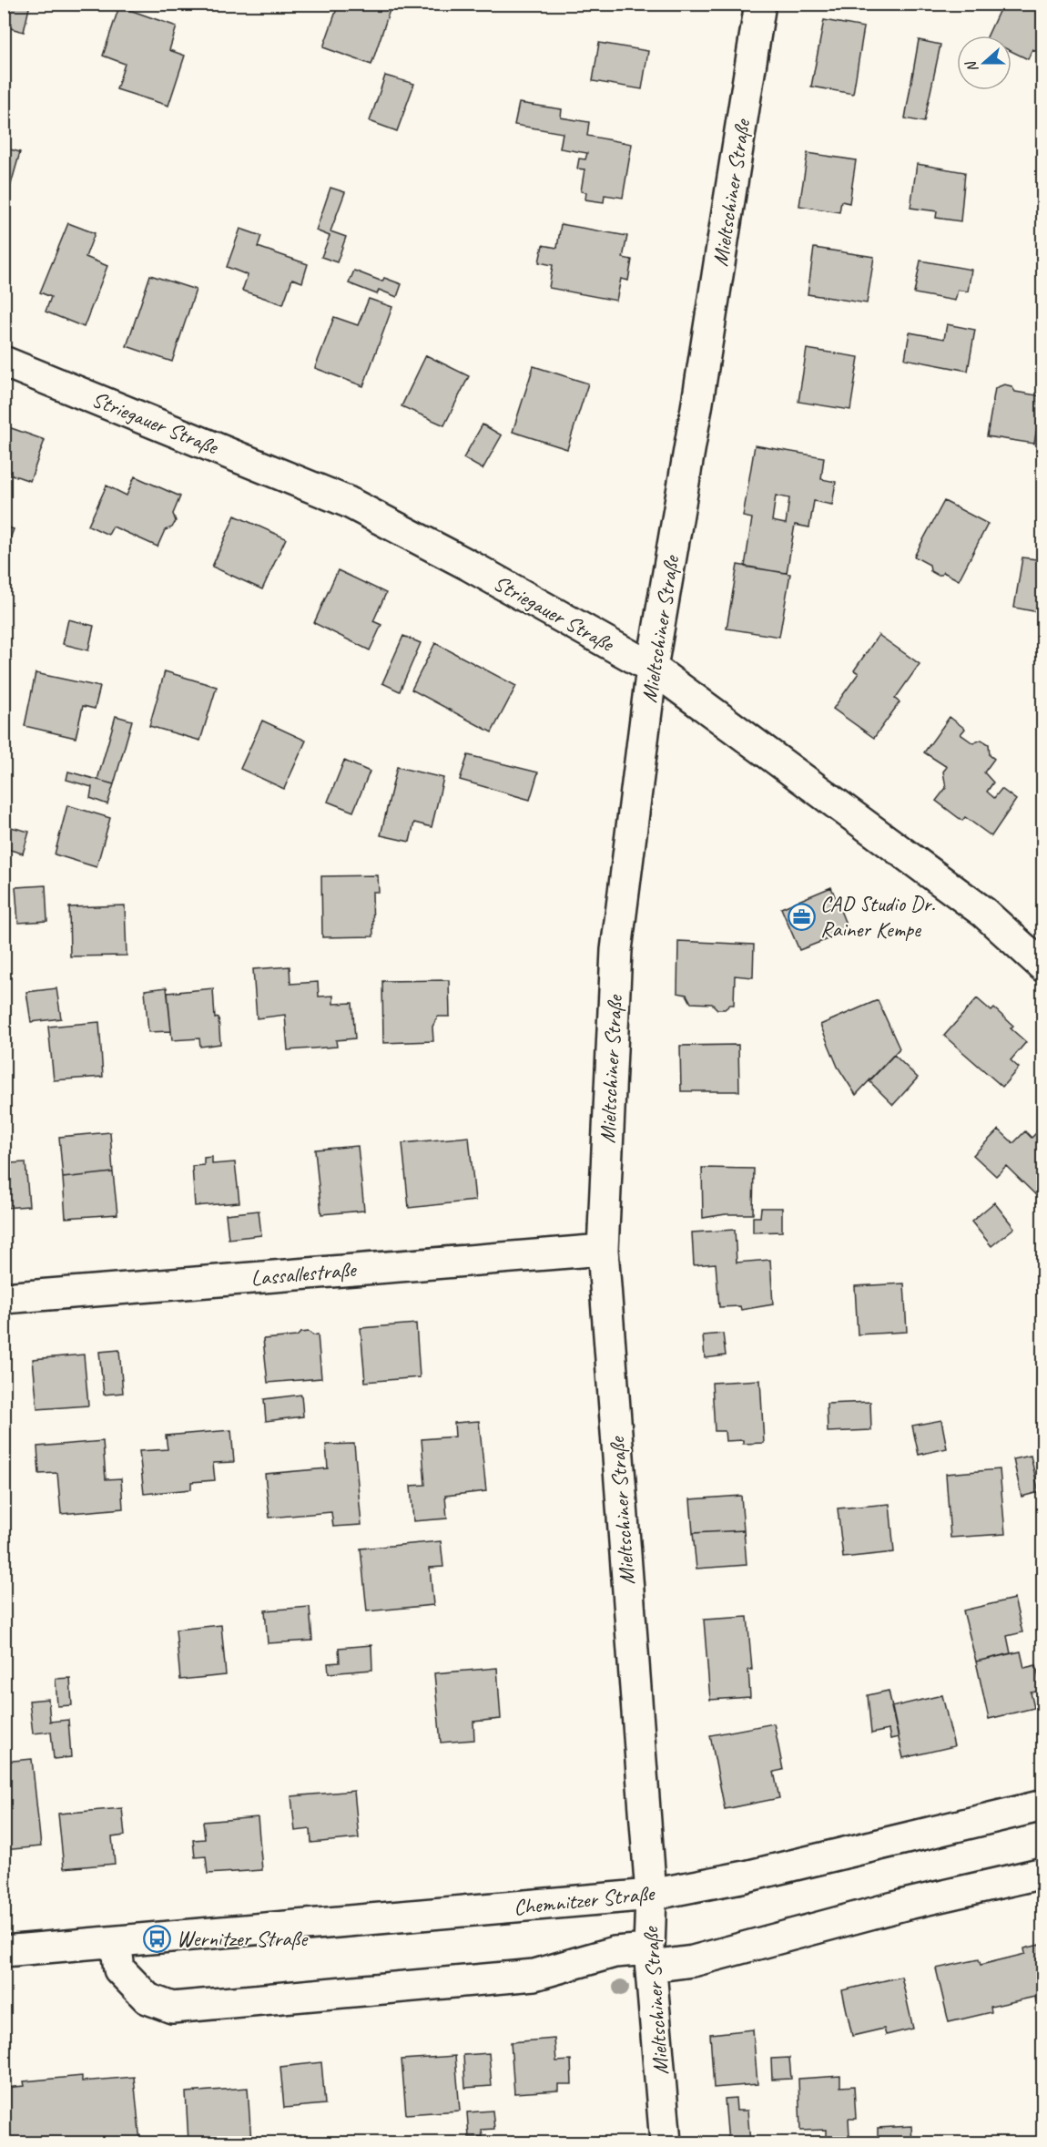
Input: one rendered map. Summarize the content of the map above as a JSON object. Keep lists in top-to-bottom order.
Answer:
{
  "streets": {
    "street": [
      "Mieltschiner Straße",
      "Striegauer Straße",
      "Lassallestraße",
      "Chemnitzer Straße"
    ]
  },
  "crossings": [
    ["Mieltschiner Straße", "Striegauer Straße"],
    ["Mieltschiner Straße", "Lassallestraße"],
    ["Mieltschiner Straße", "Chemnitzer Straße"]
  ],
  "places": {
    "office": ["CAD Studio Dr. Rainer Kempe"],
    "bus stop": ["Wernitzer Straße"]
  },
  "north": "left"
}
